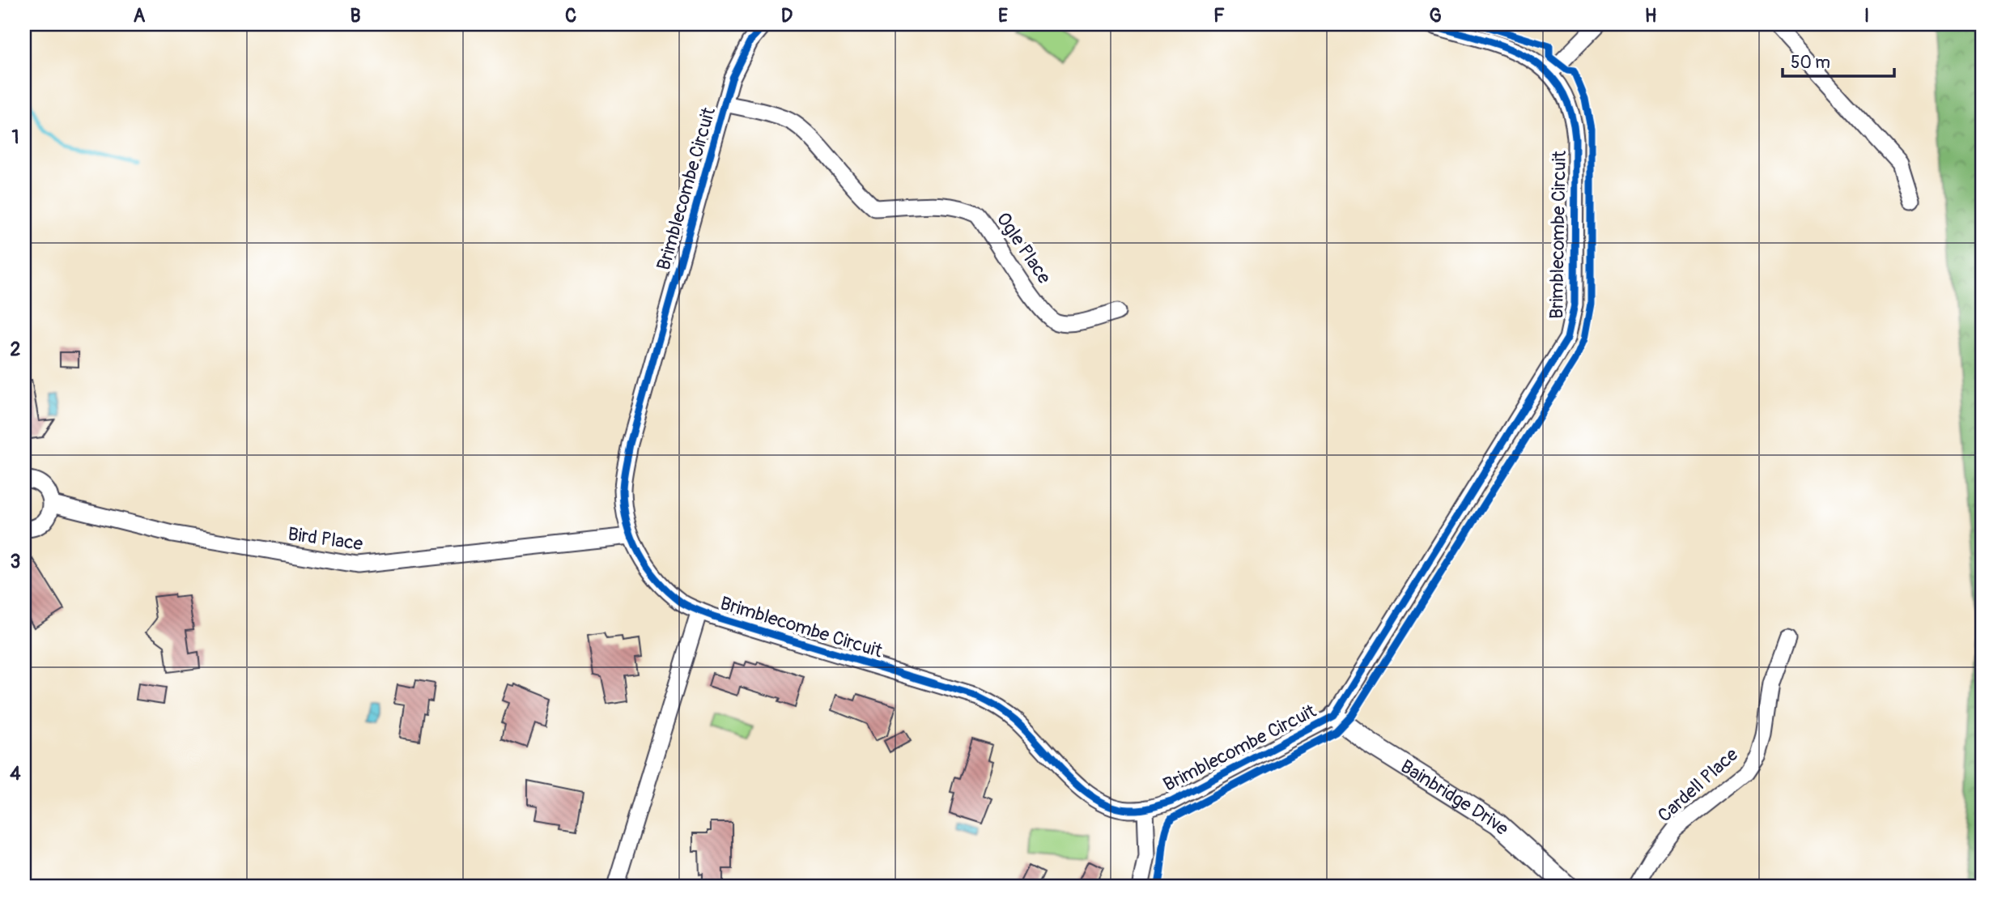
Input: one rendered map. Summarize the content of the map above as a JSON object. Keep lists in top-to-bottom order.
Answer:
{
  "streets": {
    "street": [
      "Brimblecombe Circuit",
      "Ogle Place",
      "Bird Place",
      "Cardell Place",
      "Bainbridge Drive"
    ]
  },
  "crossings": [
    ["Brimblecombe Circuit", "Ogle Place"],
    ["Brimblecombe Circuit", "Bird Place"],
    ["Brimblecombe Circuit", "Bainbridge Drive"]
  ],
  "scale_bar": "50 m",
  "grid": {
    "columns": [
      "A",
      "B",
      "C",
      "D",
      "E",
      "F",
      "G",
      "H",
      "I"
    ],
    "rows": [
      "1",
      "2",
      "3",
      "4"
    ]
  }
}
